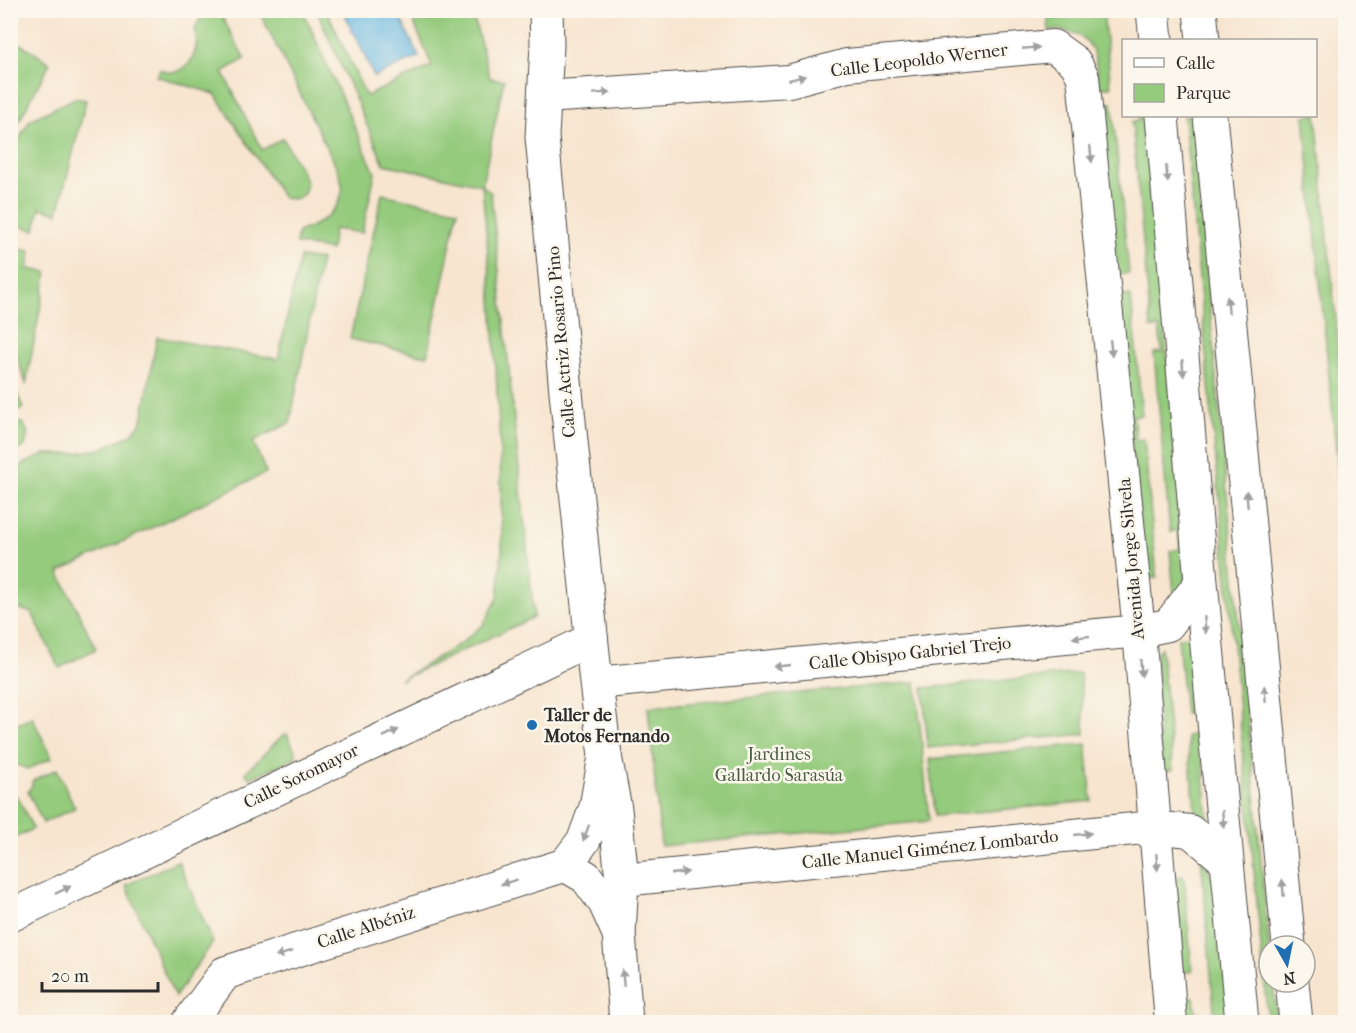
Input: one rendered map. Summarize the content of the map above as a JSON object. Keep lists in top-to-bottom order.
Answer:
{
  "streets": {
    "main road": ["Calle Actriz Rosario Pino", "Calle Albéniz"],
    "street": [
      "Calle Leopoldo Werner",
      "Avenida Jorge Silvela",
      "Calle Obispo Gabriel Trejo",
      "Calle Sotomayor",
      "Calle Manuel Giménez Lombardo"
    ]
  },
  "crossings": [
    ["Calle Leopoldo Werner", "Calle Actriz Rosario Pino"],
    ["Calle Leopoldo Werner", "Avenida Jorge Silvela"],
    ["Calle Actriz Rosario Pino", "Calle Obispo Gabriel Trejo"],
    ["Calle Actriz Rosario Pino", "Calle Sotomayor"],
    ["Avenida Jorge Silvela", "Calle Obispo Gabriel Trejo"],
    ["Avenida Jorge Silvela", "Calle Manuel Giménez Lombardo"]
  ],
  "one_way": [
    "Calle Leopoldo Werner",
    "Avenida Jorge Silvela",
    "Calle Obispo Gabriel Trejo",
    "Calle Sotomayor",
    "Calle Manuel Giménez Lombardo",
    "Calle Albéniz"
  ],
  "parks": ["Jardines Gallardo Sarasúa"],
  "places": ["Taller de Motos Fernando"],
  "legend": ["Calle", "Parque"],
  "scale_bar": "20 m",
  "north": "bottom"
}
